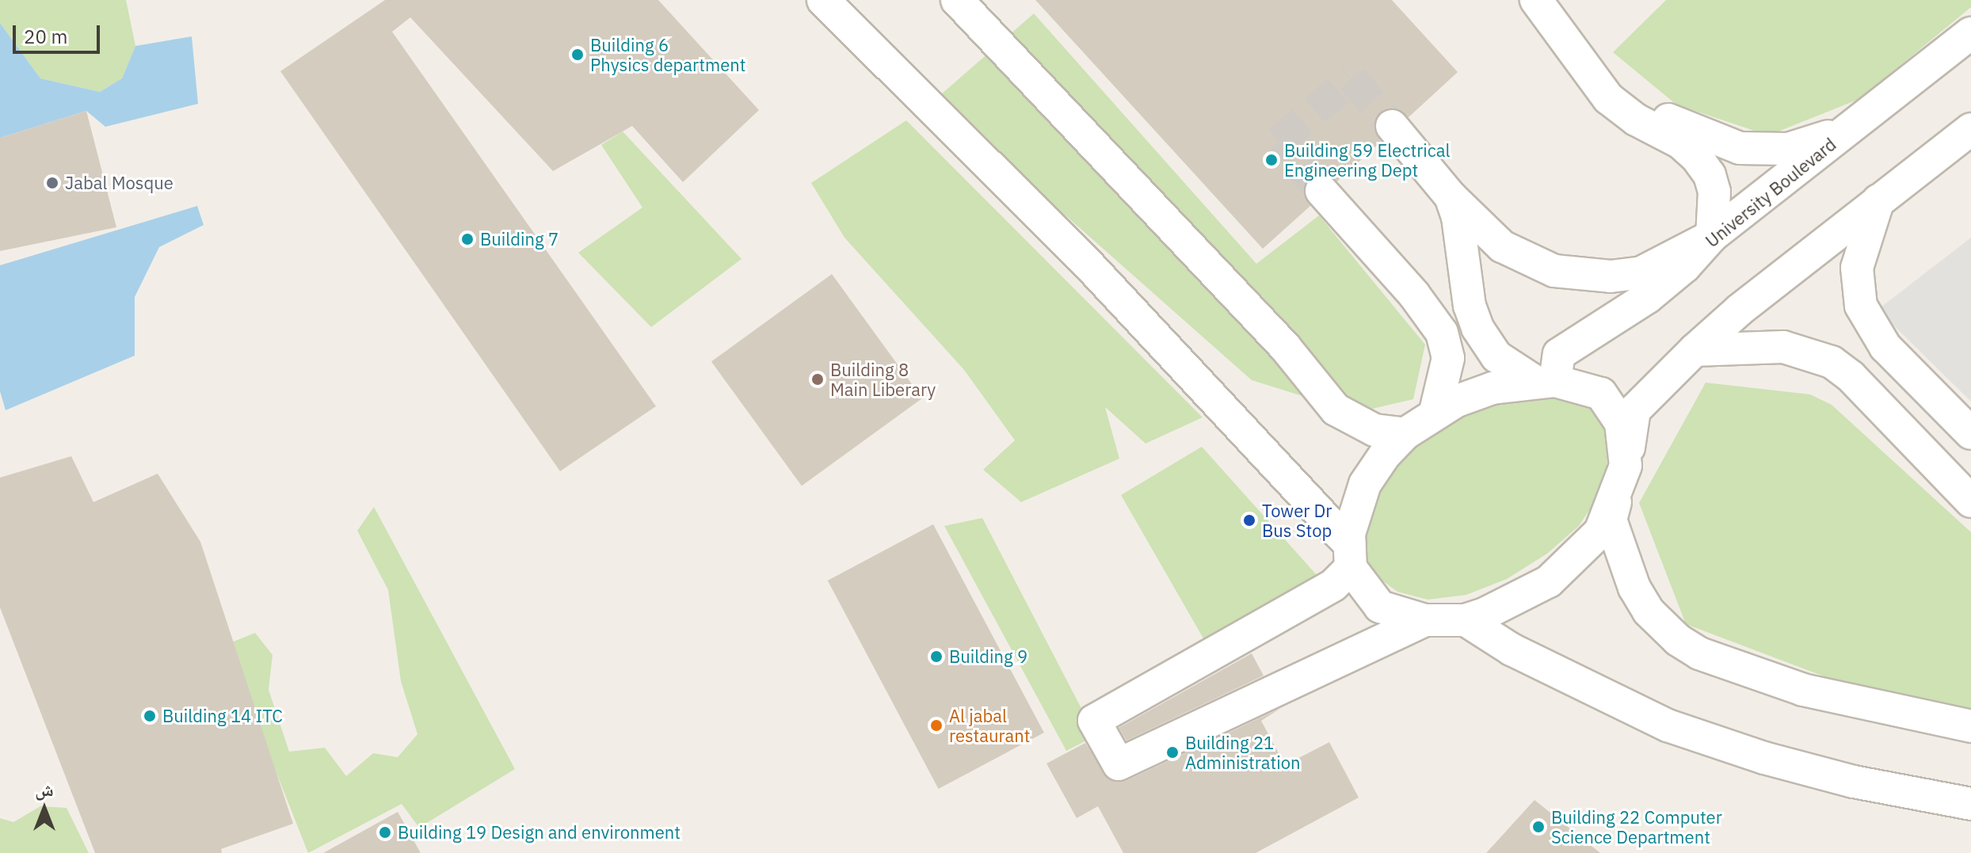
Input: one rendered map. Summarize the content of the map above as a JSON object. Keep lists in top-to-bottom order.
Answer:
{
  "streets": {
    "street": ["University Boulevard"]
  },
  "places": [
    "Building 6 Physics department",
    "Building 59 Electrical Engineering Dept",
    "Jabal Mosque",
    "Building 7",
    "Building 8 Main Liberary",
    "Tower Dr Bus Stop",
    "Building 9",
    "Building 14 ITC",
    "Al jabal restaurant",
    "Building 21 Administration",
    "Building 22 Computer Science Department",
    "Building 19 Design and environment"
  ],
  "scale_bar": "20 m",
  "north": "top"
}
